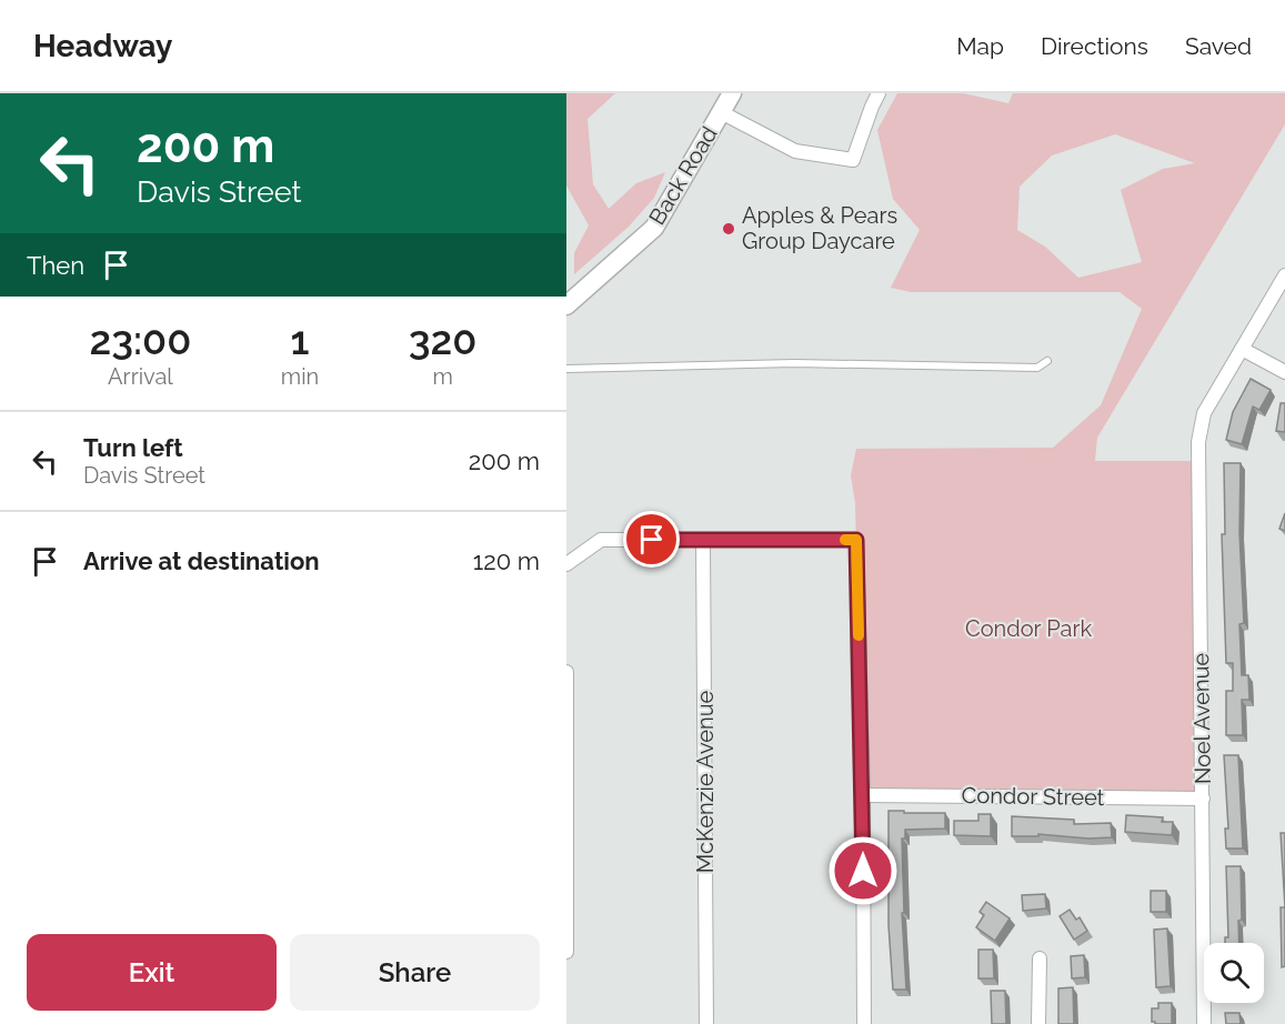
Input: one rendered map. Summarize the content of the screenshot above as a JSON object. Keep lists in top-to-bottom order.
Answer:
{
  "streets": {
    "street": [
      "Back Road",
      "Noel Avenue",
      "McKenzie Avenue",
      "Condor Street"
    ]
  },
  "crossings": [
    ["Noel Avenue", "Condor Street"]
  ],
  "parks": ["Condor Park"],
  "places": ["Apples & Pears Group Daycare"],
  "page": {
    "header": "Headway",
    "nav": ["Map", "Directions", "Saved"],
    "turn": ["200 m", "Davis Street"],
    "then": "Then",
    "eta": [
      "23:00",
      "Arrival",
      "1",
      "min",
      "320",
      "m"
    ],
    "list": [
      {
        "name": "Turn left",
        "note": "Davis Street",
        "value": "200 m"
      },
      {
        "name": "Arrive at destination",
        "value": "120 m"
      }
    ],
    "buttons": ["Exit", "Share"]
  }
}
